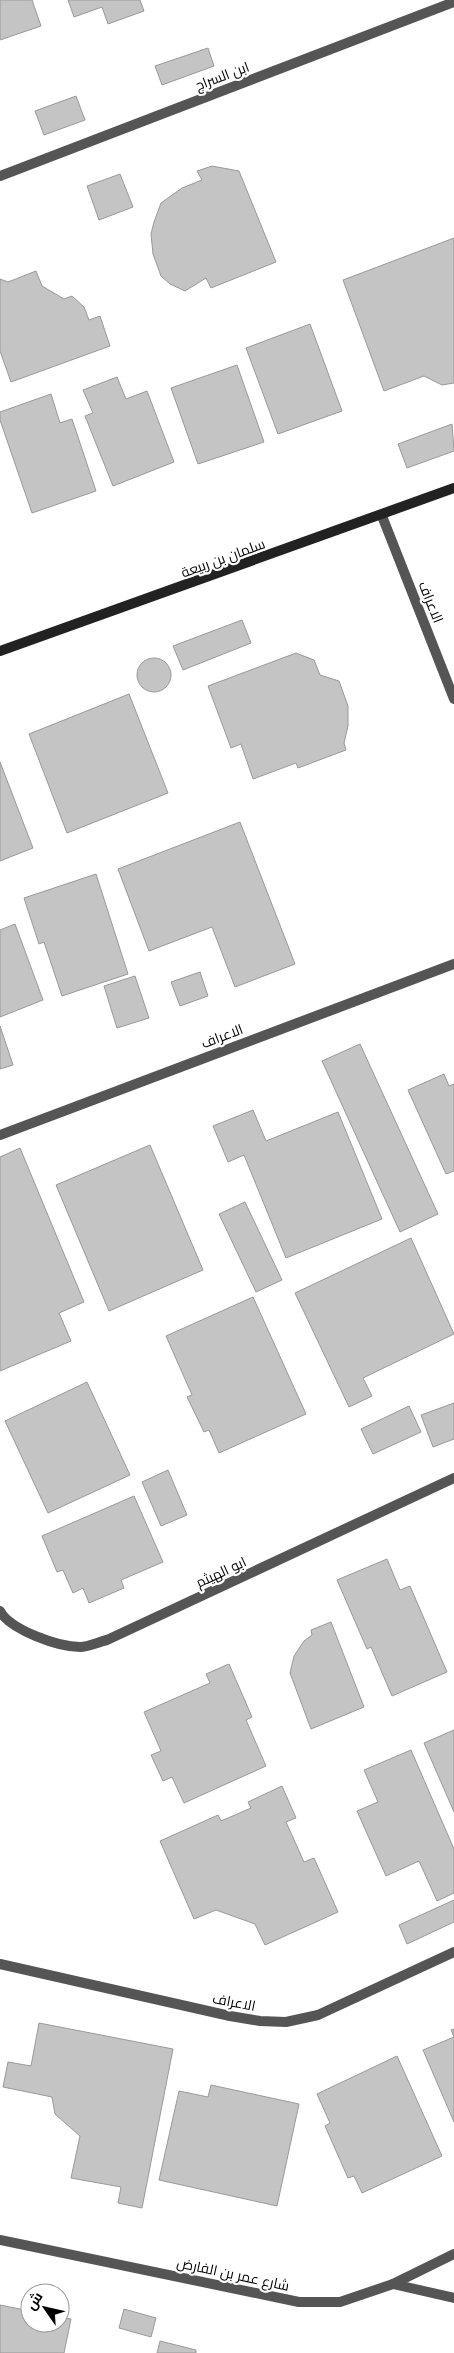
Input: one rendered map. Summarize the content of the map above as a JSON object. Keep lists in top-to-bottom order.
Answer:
{
  "streets": {
    "street": [
      "ابن السراج",
      "سلمان بن ربيعة",
      "الاعراف",
      "ابو الهيثم",
      "شارع عمر بن الفارض"
    ]
  },
  "crossings": [
    ["سلمان بن ربيعة", "الاعراف"]
  ],
  "north": "top left"
}
